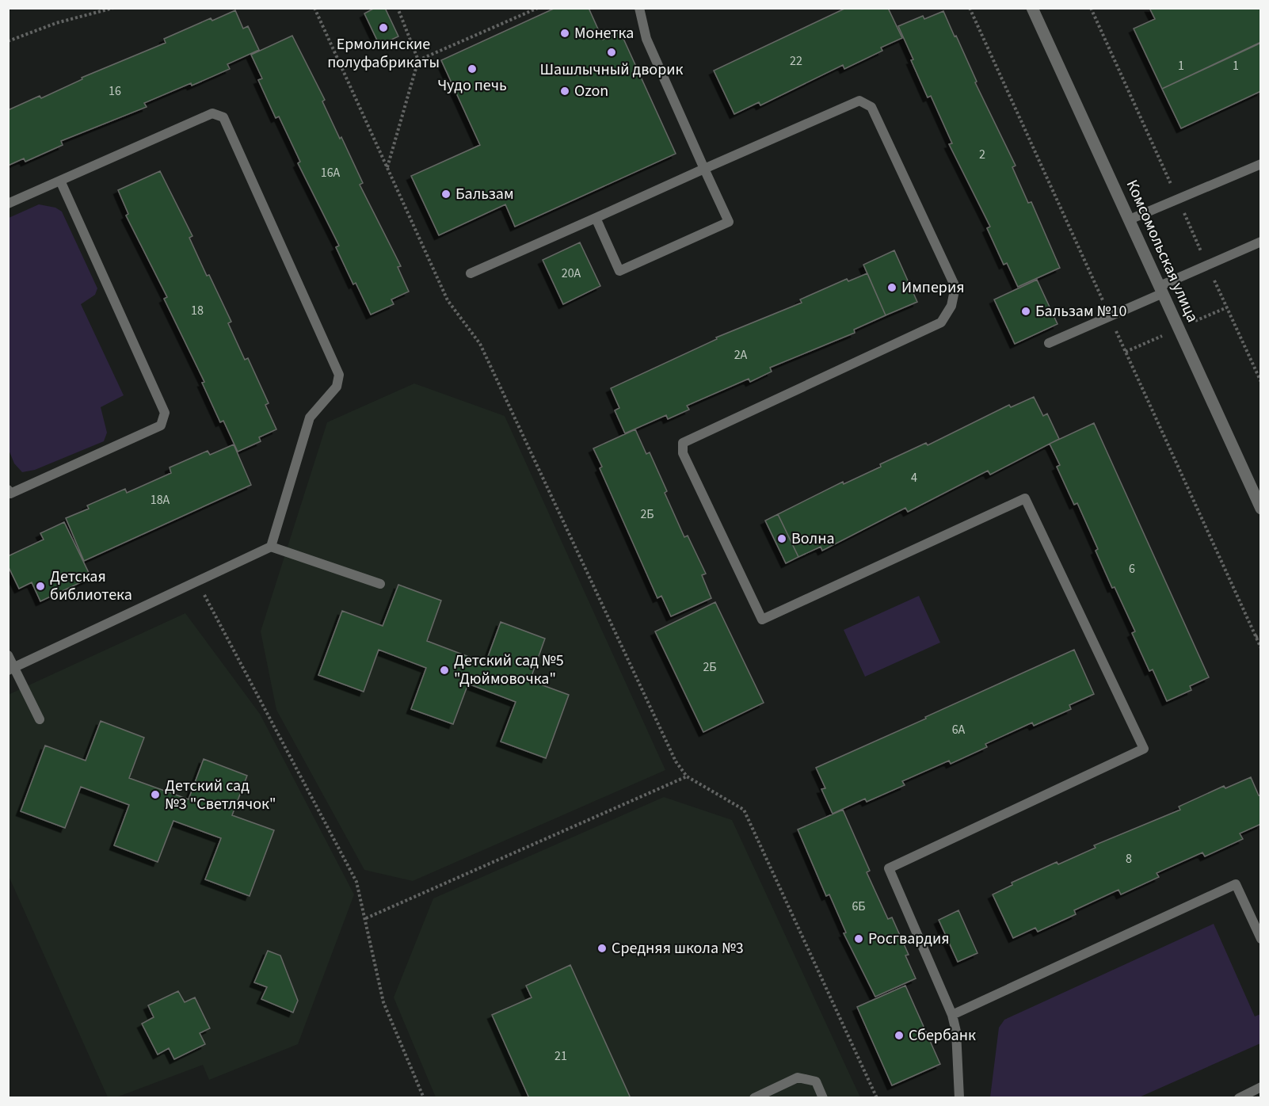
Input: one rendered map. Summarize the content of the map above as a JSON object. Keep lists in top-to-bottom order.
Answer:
{
  "streets": {
    "street": ["Комсомольская улица"]
  },
  "places": [
    "Ермолинские полуфабрикаты",
    "Монетка",
    "Шашлычный дворик",
    "Чудо печь",
    "Ozon",
    "Бальзам",
    "Империя",
    "Бальзам №10",
    "Волна",
    "Детская библиотека",
    "Детский сад №5 \"Дюймовочка\"",
    "Детский сад №3 \"Светлячок\"",
    "Росгвардия",
    "Средняя школа №3",
    "Сбербанк"
  ],
  "house_numbers": [
    "22",
    "1",
    "1",
    "16",
    "2",
    "16А",
    "20А",
    "18",
    "2А",
    "4",
    "18А",
    "2Б",
    "6",
    "2Б",
    "6А",
    "8",
    "6Б",
    "21"
  ]
}
